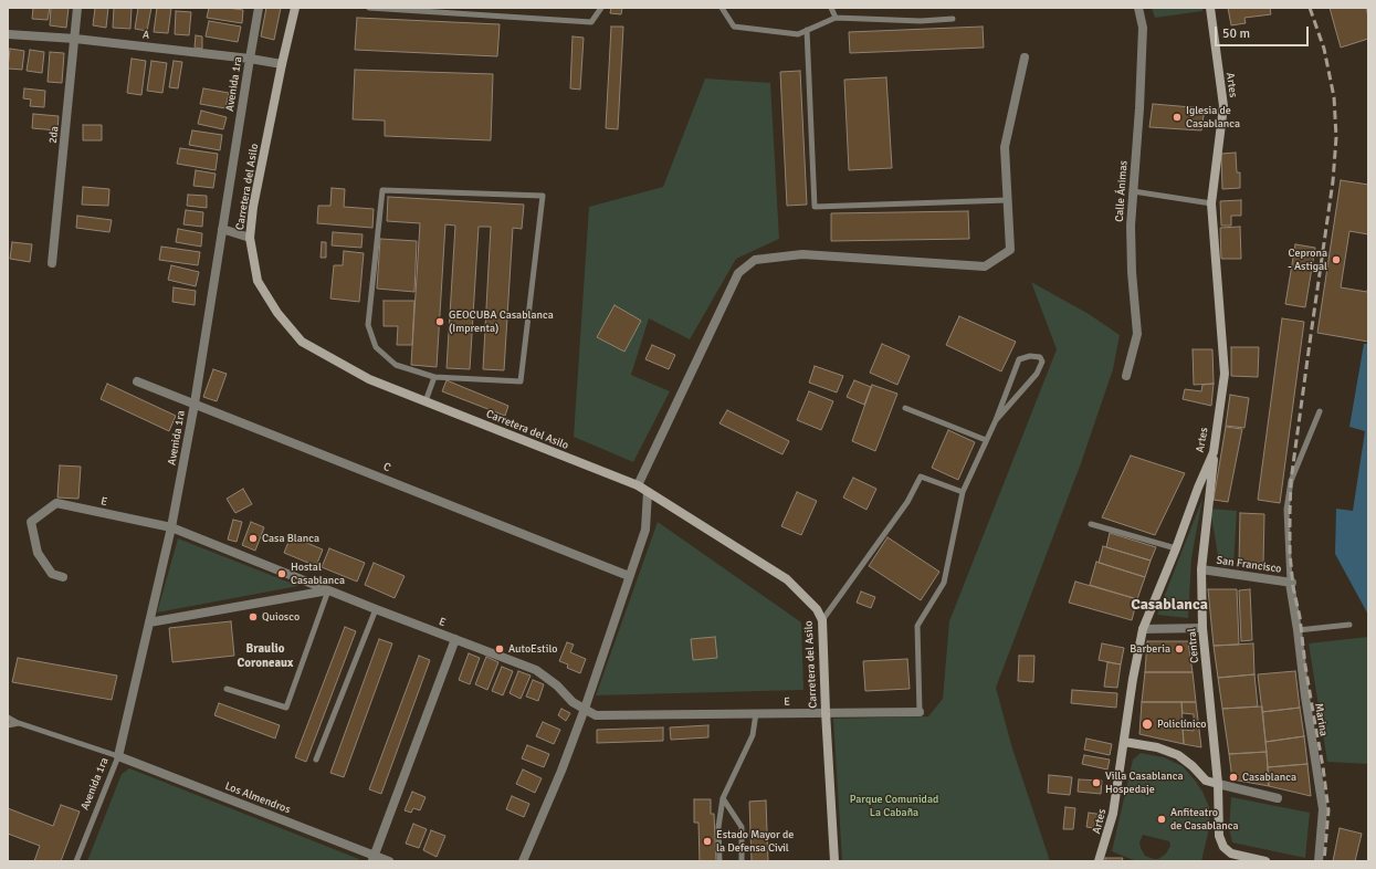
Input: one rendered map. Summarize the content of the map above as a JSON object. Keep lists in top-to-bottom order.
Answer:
{
  "streets": {
    "street": [
      "A",
      "Avenida 1ra",
      "Artes",
      "2da",
      "Carretera del Asilo",
      "Calle Ánimas",
      "C",
      "E",
      "San Francisco",
      "Central",
      "Marina",
      "Los Almendros"
    ]
  },
  "crossings": [
    ["A", "Avenida 1ra"],
    ["A", "2da"],
    ["A", "Carretera del Asilo"],
    ["Avenida 1ra", "C"],
    ["Avenida 1ra", "E"],
    ["Avenida 1ra", "Los Almendros"],
    ["Artes", "Central"],
    ["Carretera del Asilo", "E"],
    ["San Francisco", "Central"],
    ["San Francisco", "Marina"]
  ],
  "districts": ["Casablanca", "Braulio Coroneaux"],
  "parks": ["Parque Comunidad La Cabaña"],
  "places": [
    "Iglesia de Casablanca",
    "Ceprona - Astigal",
    "GEOCUBA Casablanca (Imprenta)",
    "Casa Blanca",
    "Hostal Casablanca",
    "Quiosco",
    "AutoEstilo",
    "Barberia",
    "Policlínico",
    "Casablanca",
    "Villa Casablanca Hospedaje",
    "Anfiteatro de Casablanca",
    "Estado Mayor de la Defensa Civil"
  ],
  "scale_bar": "50 m"
}
